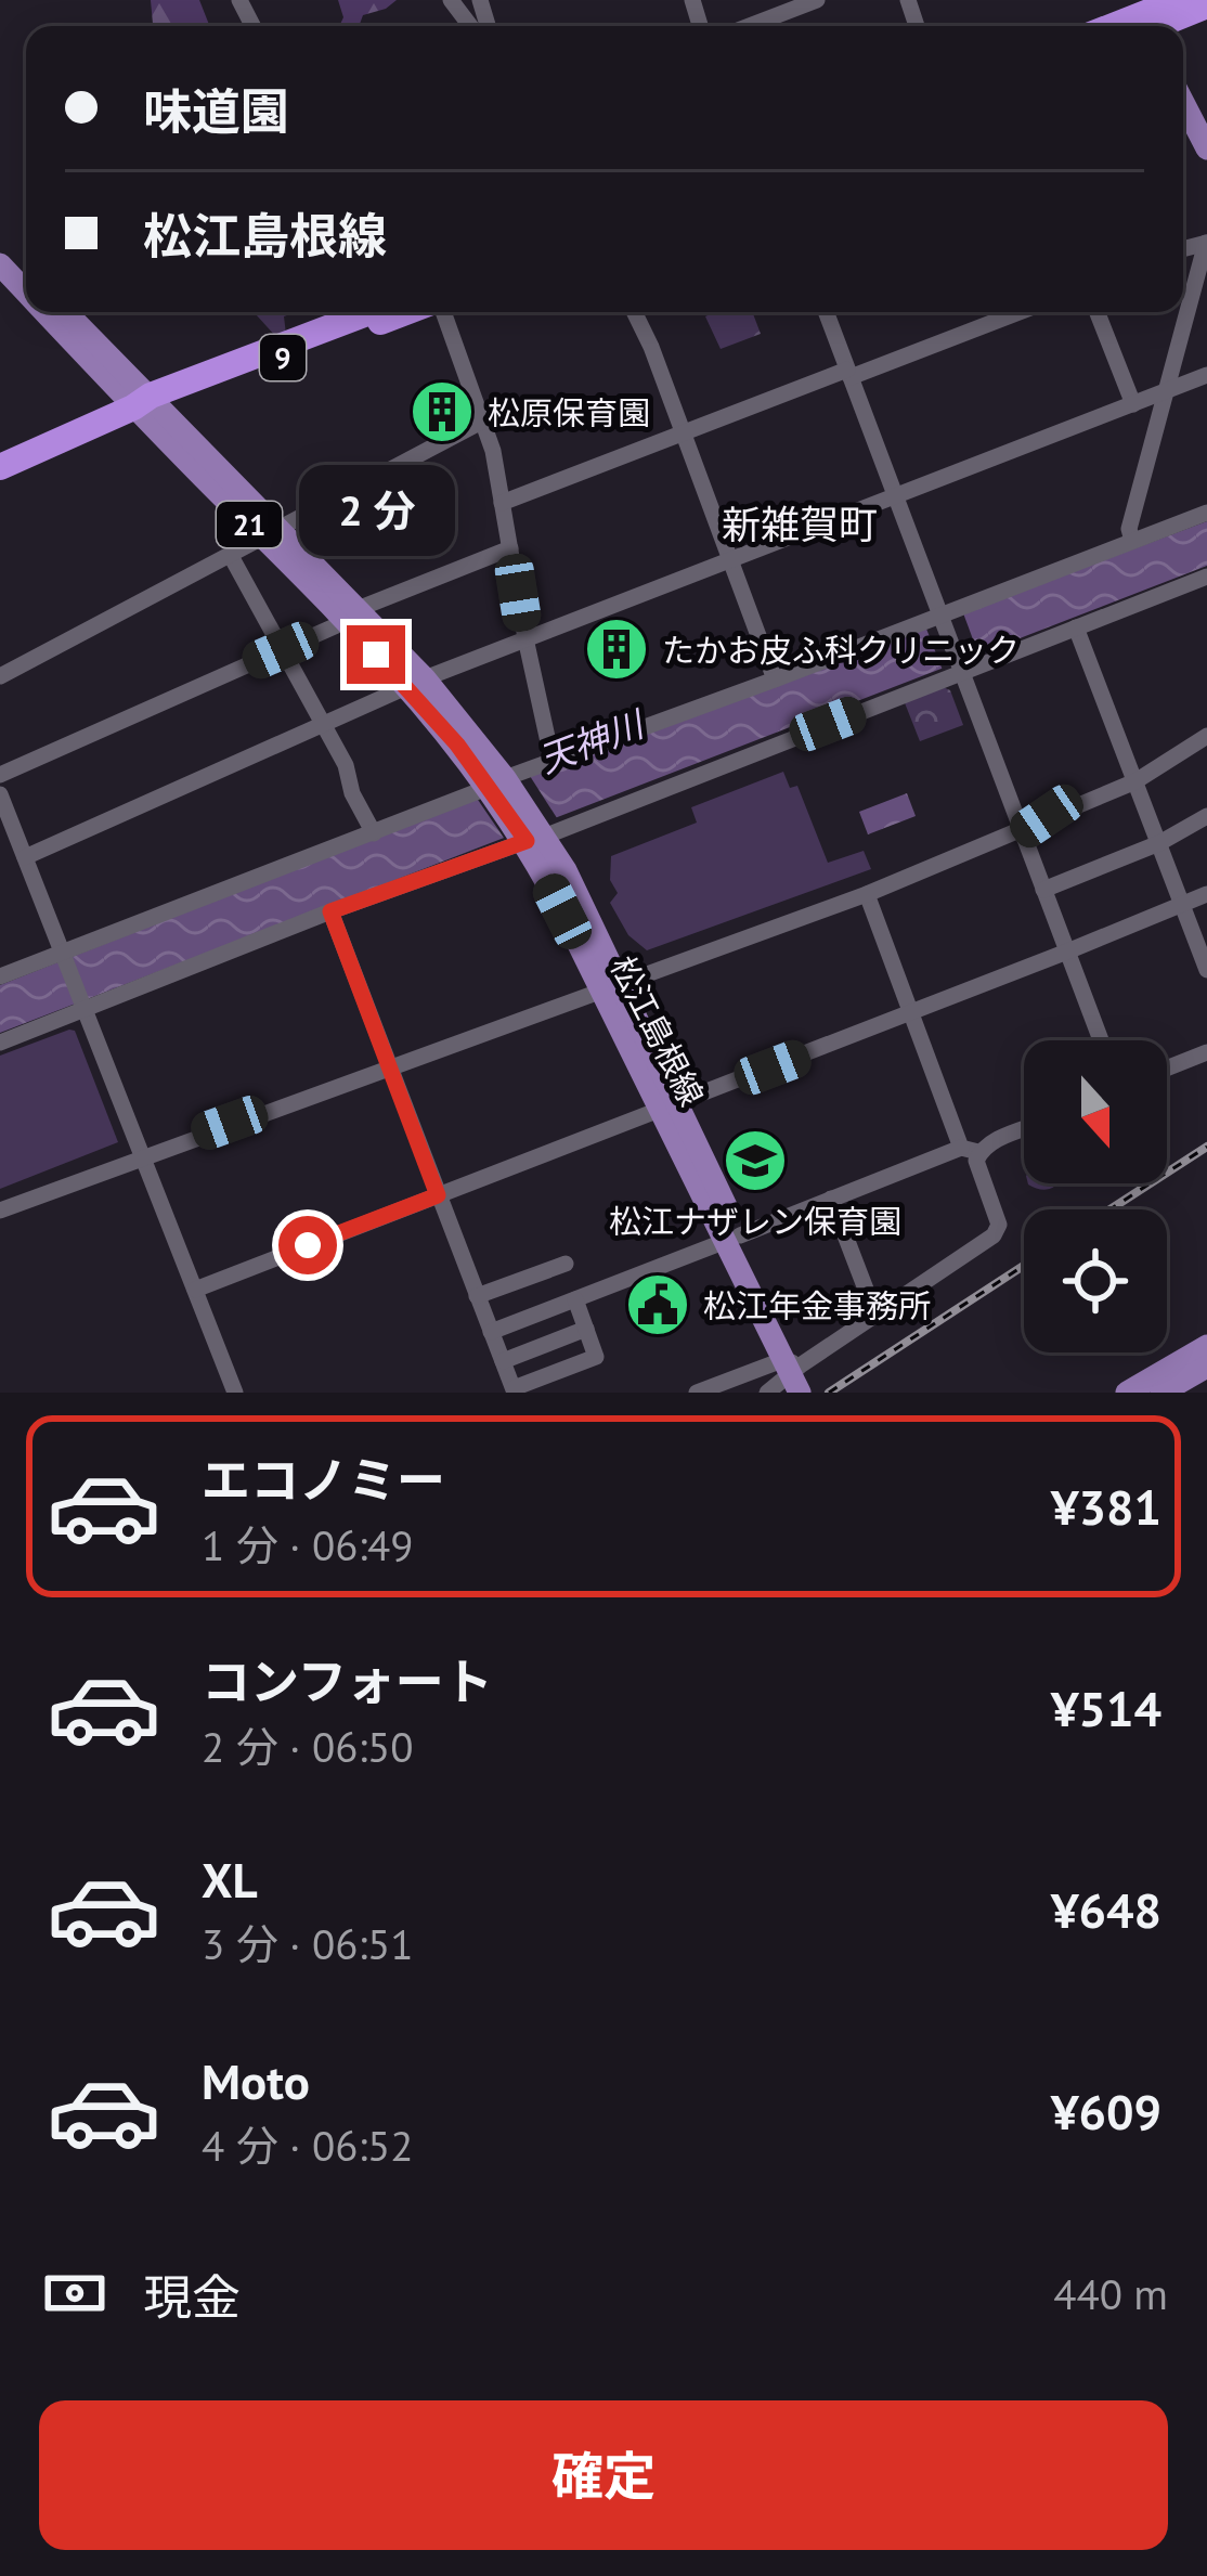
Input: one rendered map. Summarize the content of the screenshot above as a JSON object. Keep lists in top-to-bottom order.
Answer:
{
  "streets": {
    "highway": ["9"],
    "main road": ["21", "松江島根線"]
  },
  "crossings": [
    ["9", "松江島根線"]
  ],
  "districts": ["新雑賀町"],
  "water": ["天神川"],
  "places": {
    "building": ["松原保育園", "たかお皮ふ科クリニック"],
    "school or university": ["松江ナザレン保育園"],
    "public building": ["松江年金事務所"]
  },
  "north": "bottom",
  "page": {
    "banner": ["味道園", "松江島根線"],
    "bubble": "2 分",
    "list": [
      {
        "name": "エコノミー",
        "note": "1 分 · 06:49",
        "value": "¥381"
      },
      {
        "name": "コンフォート",
        "note": "2 分 · 06:50",
        "value": "¥514"
      },
      {
        "name": "XL",
        "note": "3 分 · 06:51",
        "value": "¥648"
      },
      {
        "name": "Moto",
        "note": "4 分 · 06:52",
        "value": "¥609"
      }
    ],
    "pay": ["現金", "440 m"],
    "buttons": "確定"
  }
}
